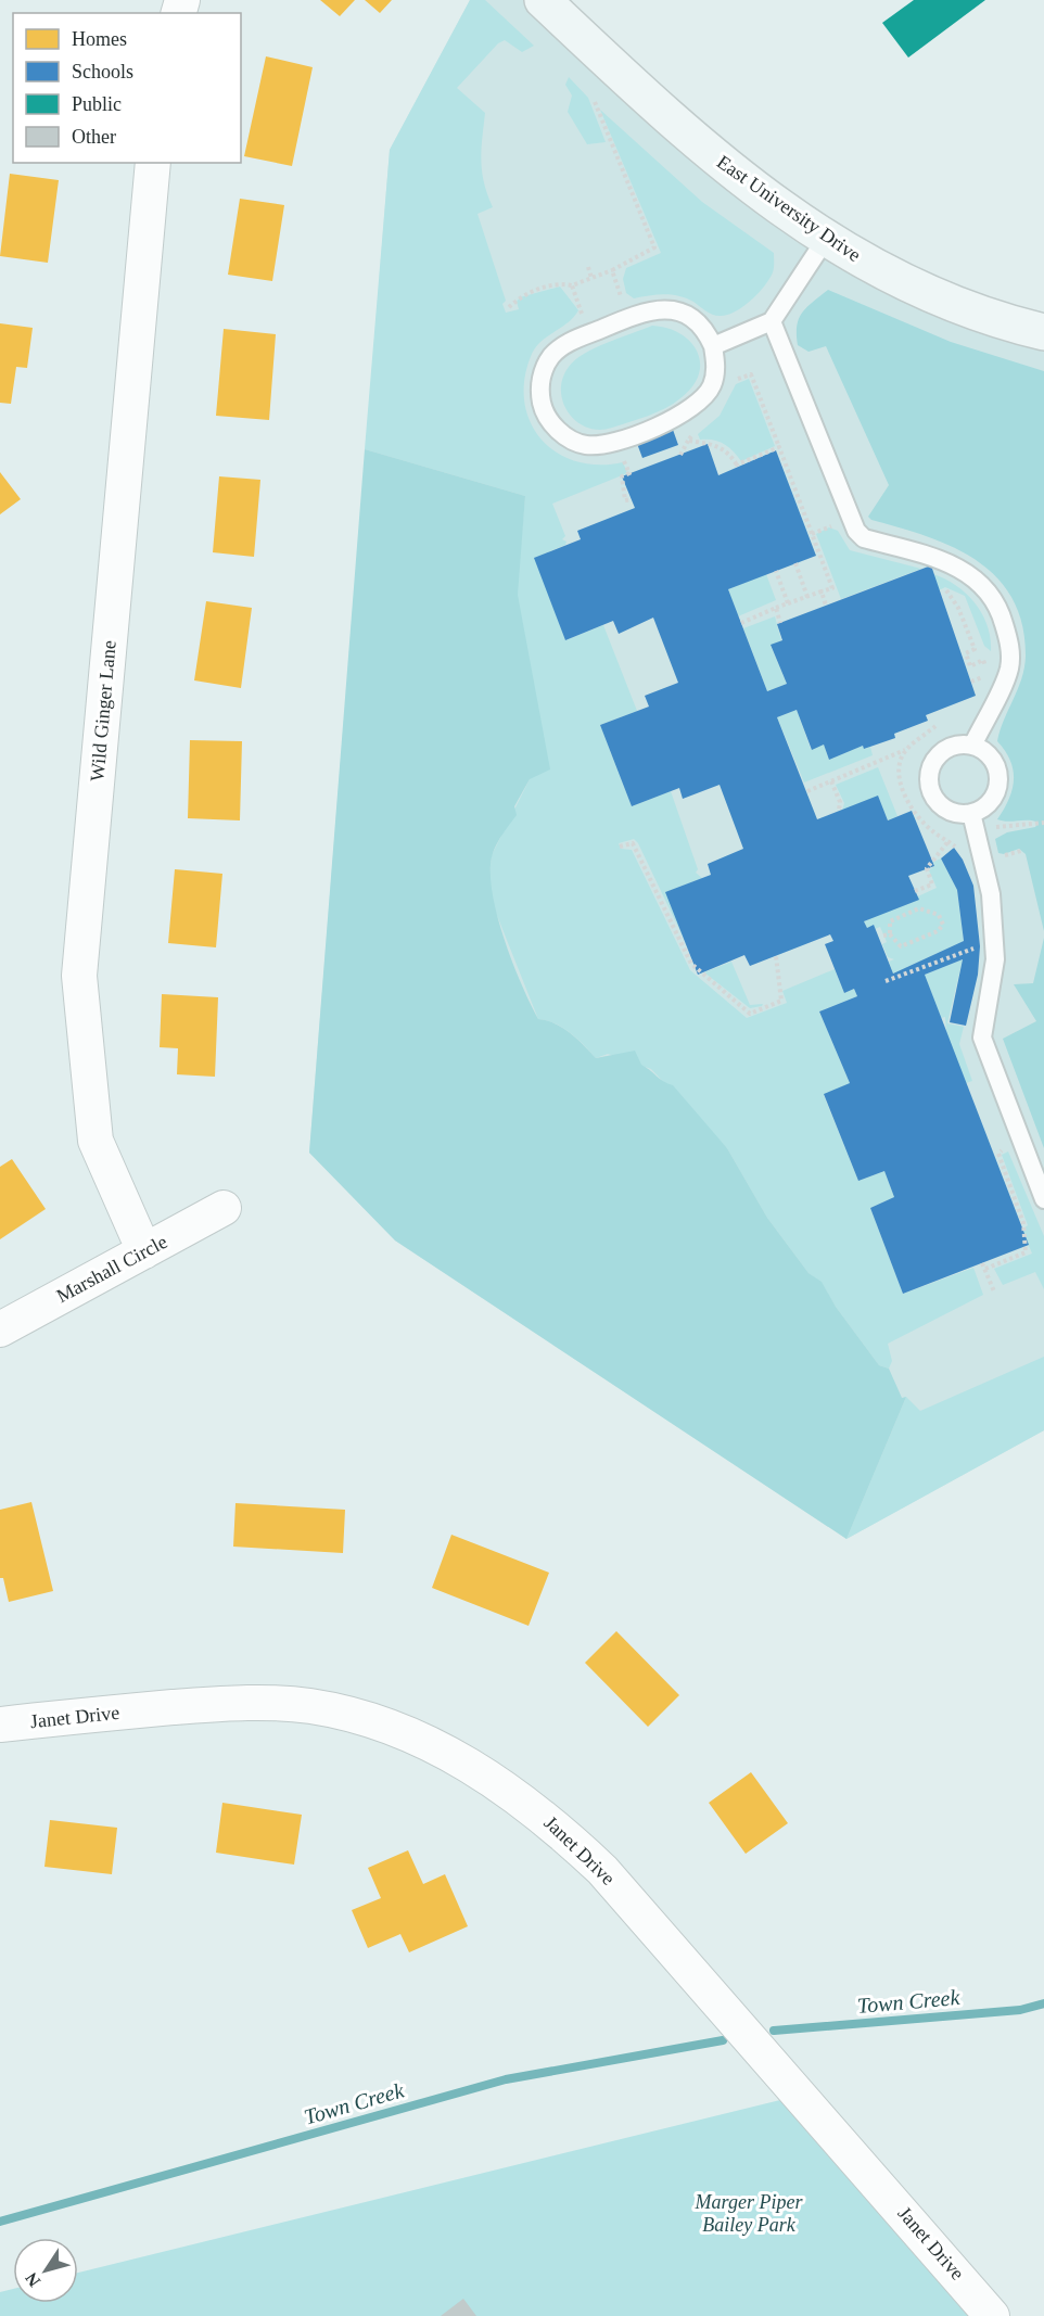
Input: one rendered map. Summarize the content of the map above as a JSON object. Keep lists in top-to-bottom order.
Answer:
{
  "streets": {
    "main road": ["East University Drive"],
    "street": ["Wild Ginger Lane", "Marshall Circle", "Janet Drive"]
  },
  "crossings": [
    ["Wild Ginger Lane", "Marshall Circle"]
  ],
  "water": ["Town Creek"],
  "parks": ["Marger Piper Bailey Park"],
  "legend": [
    "Homes",
    "Schools",
    "Public",
    "Other"
  ],
  "north": "bottom left"
}
